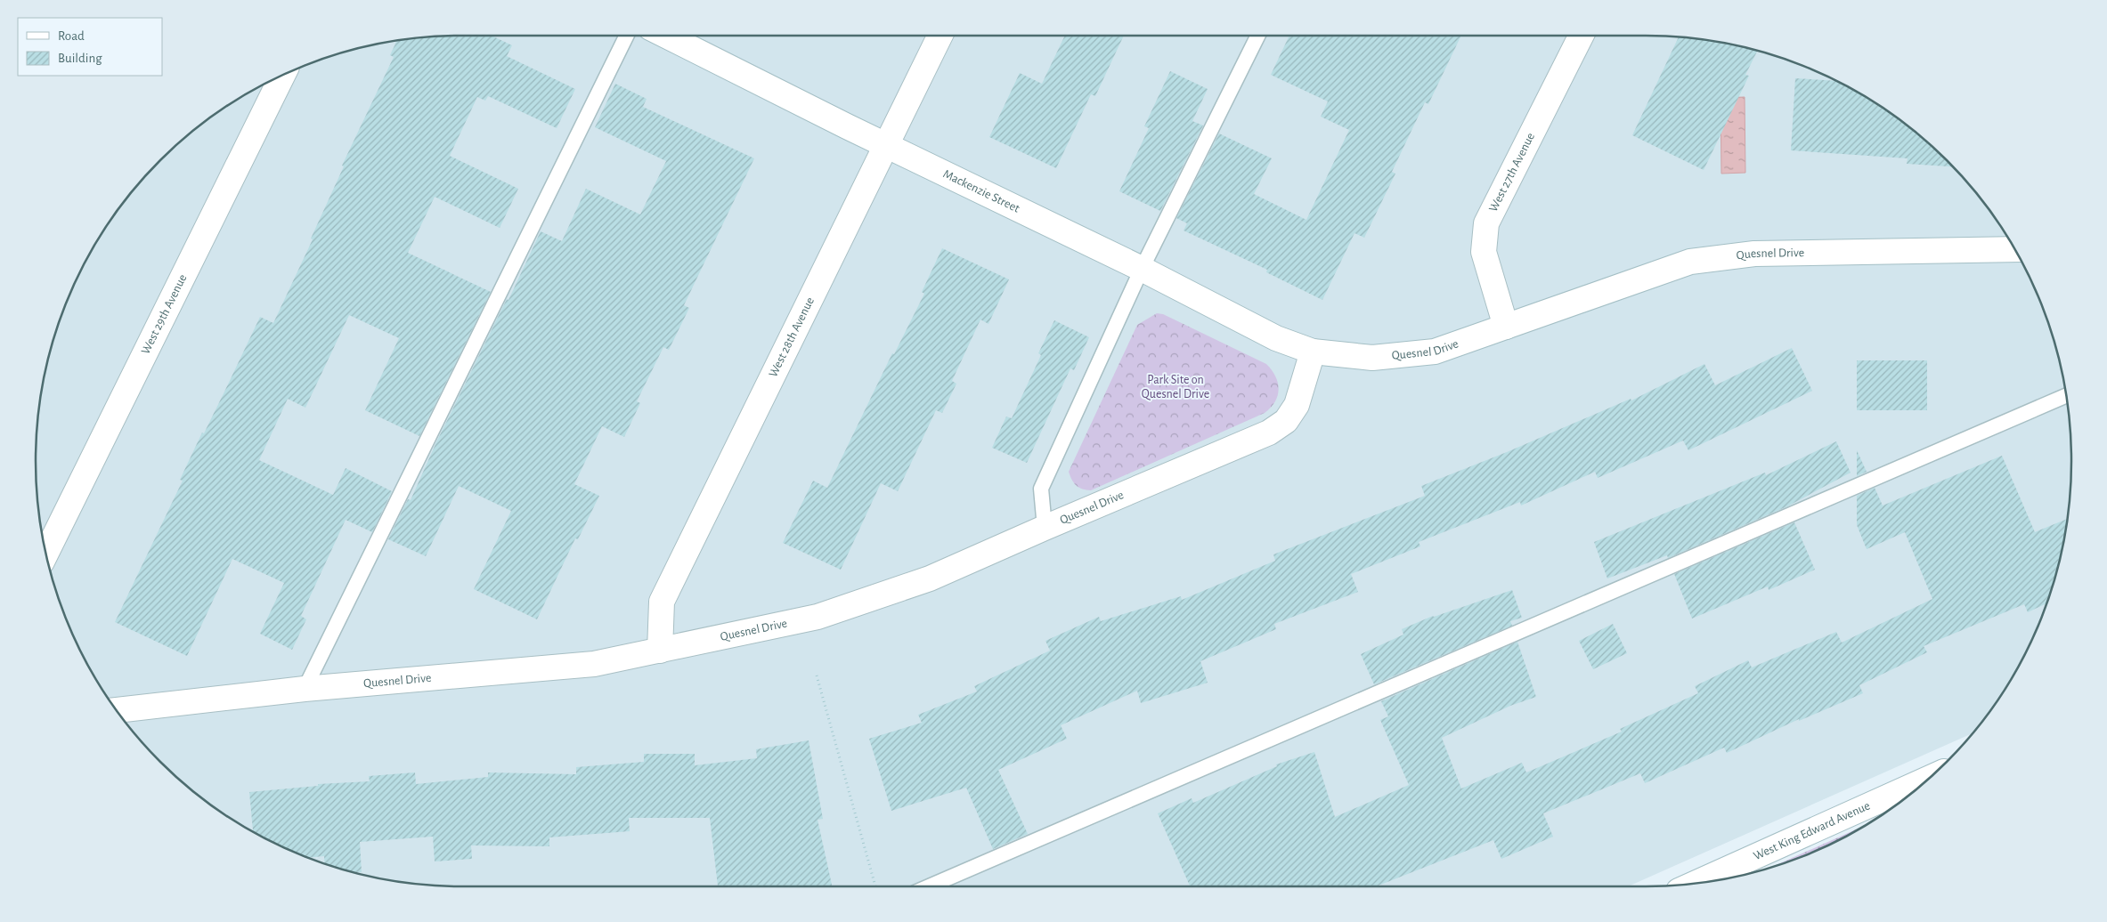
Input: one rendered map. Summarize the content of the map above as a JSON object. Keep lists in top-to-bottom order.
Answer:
{
  "streets": {
    "street": [
      "West 27th Avenue",
      "Mackenzie Street",
      "Quesnel Drive",
      "West 29th Avenue",
      "West 28th Avenue",
      "West King Edward Avenue"
    ]
  },
  "crossings": [
    ["West 27th Avenue", "Quesnel Drive"],
    ["Mackenzie Street", "Quesnel Drive"],
    ["Mackenzie Street", "West 28th Avenue"],
    ["Quesnel Drive", "West 28th Avenue"]
  ],
  "parks": ["Park Site on Quesnel Drive"],
  "legend": ["Road", "Building"]
}
